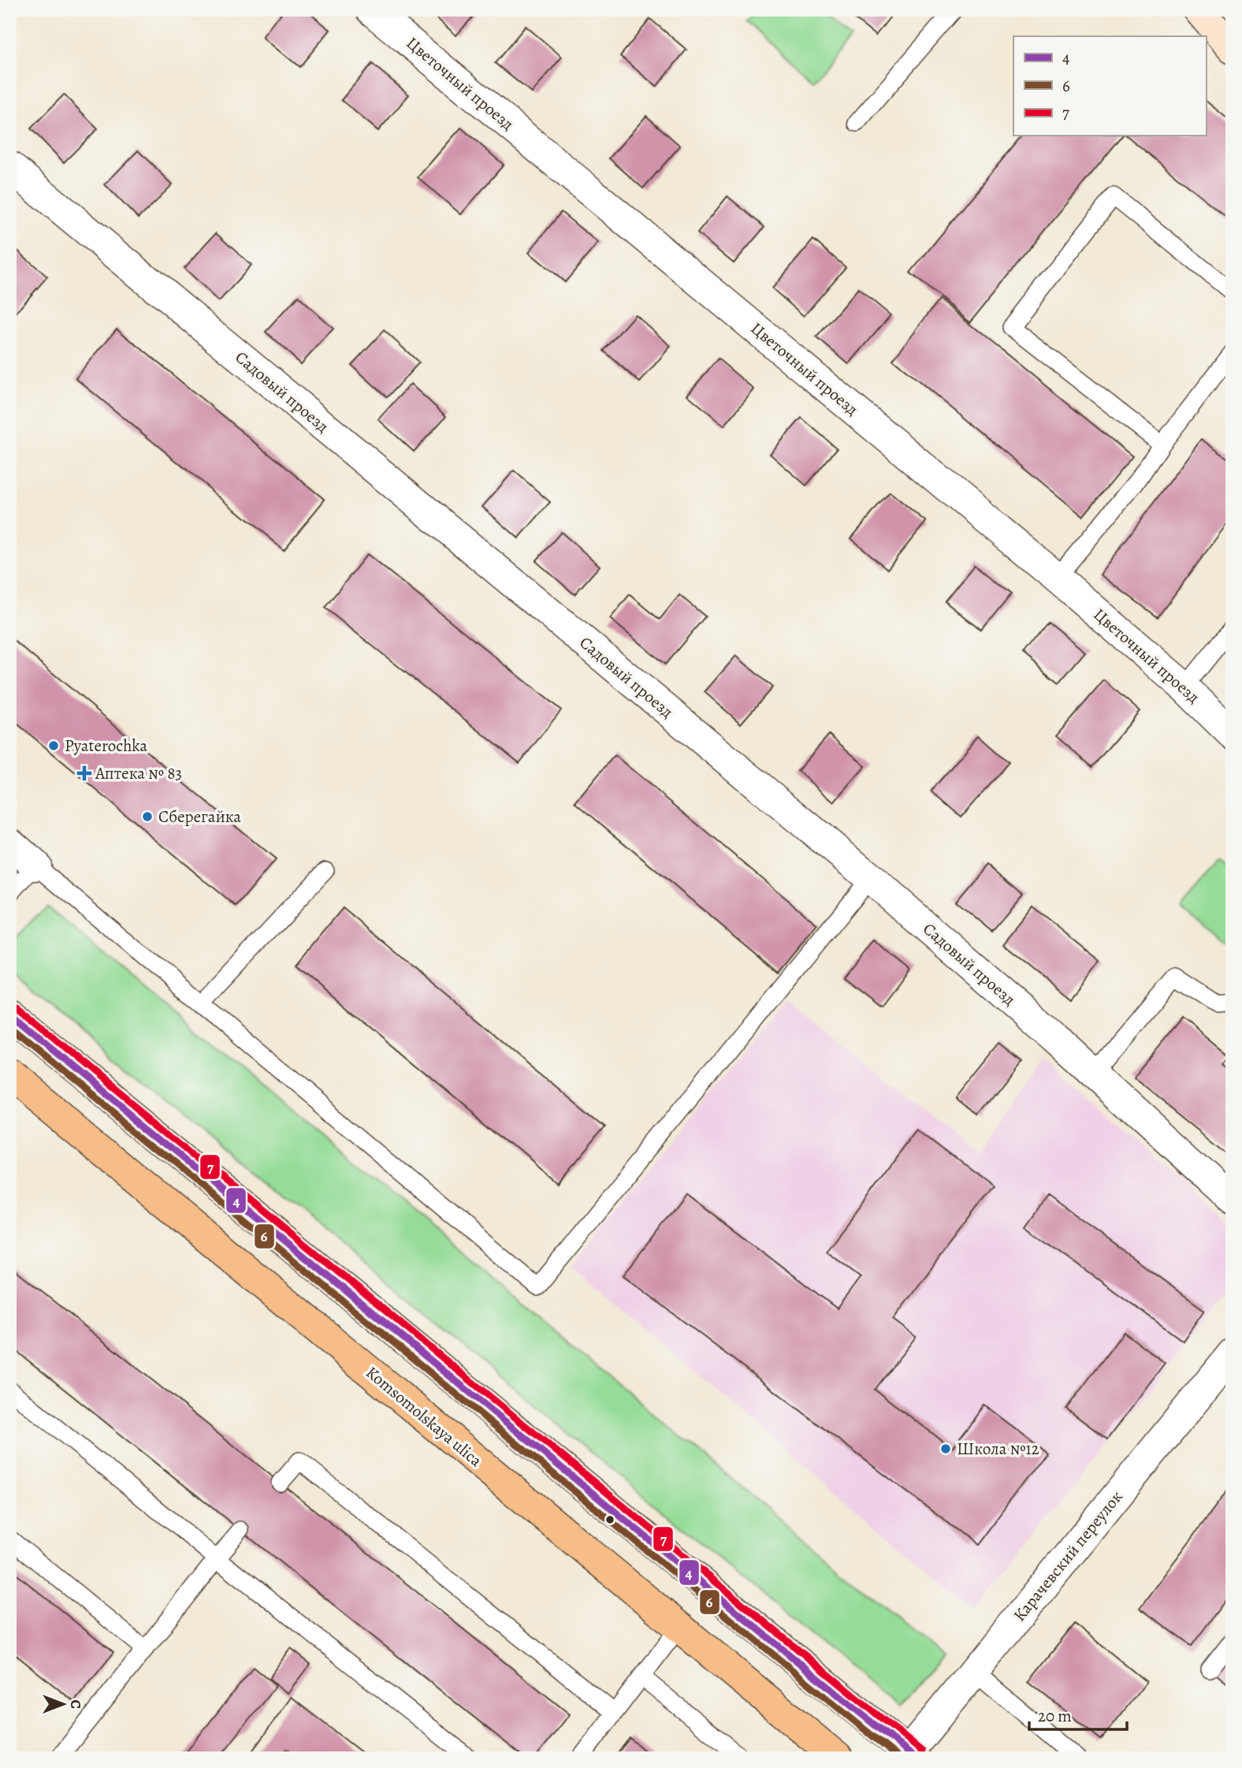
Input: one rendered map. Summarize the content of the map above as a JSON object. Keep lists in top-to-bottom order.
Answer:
{
  "streets": {
    "main road": ["Komsomolskaya ulica"],
    "street": ["Цветочный проезд", "Садовый проезд", "Карачевский переулок"]
  },
  "places": {
    "other": ["Pyaterochka", "Сберегайка", "Школа №12"],
    "health": ["Аптека № 83"]
  },
  "lines": ["transit line 7", "transit line 4", "transit line 6"],
  "legend": ["4", "6", "7"],
  "scale_bar": "20 m",
  "north": "right"
}
